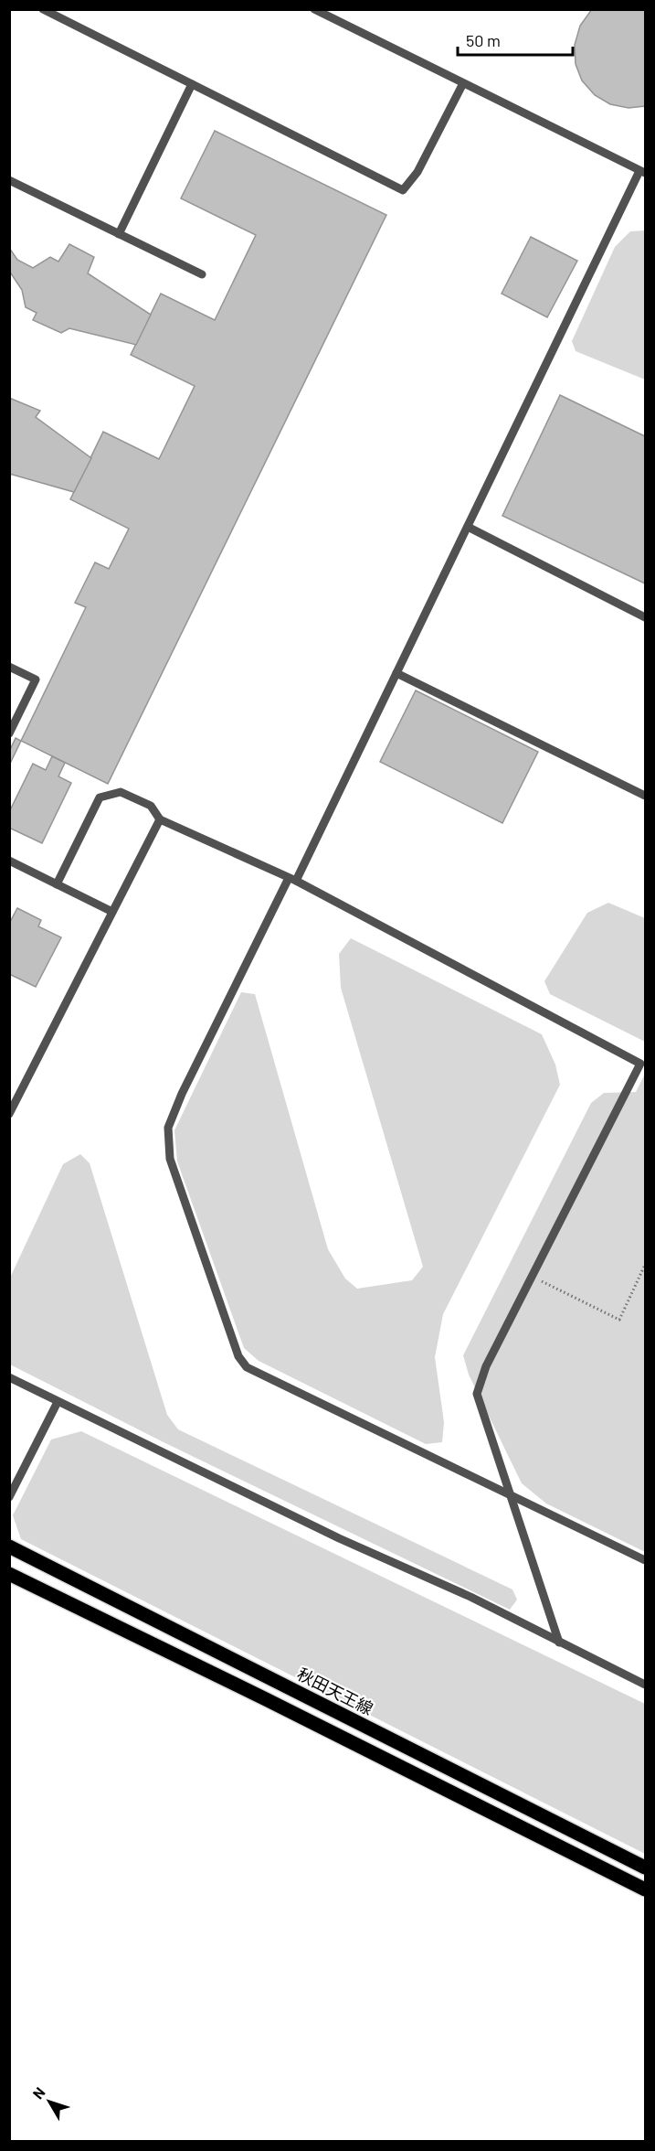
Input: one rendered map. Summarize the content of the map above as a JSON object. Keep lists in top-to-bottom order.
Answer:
{
  "streets": {
    "main road": ["秋田天王線"]
  },
  "scale_bar": "50 m",
  "north": "top left"
}
